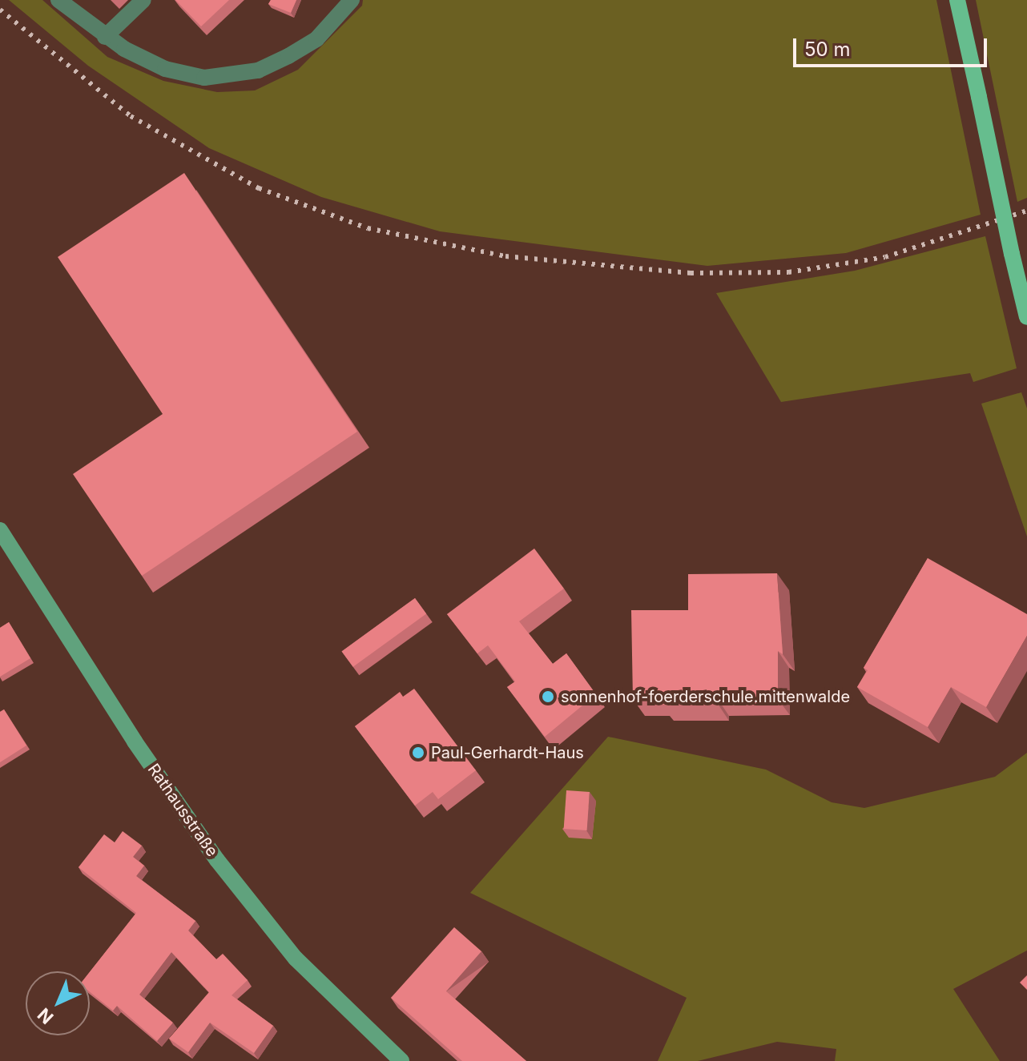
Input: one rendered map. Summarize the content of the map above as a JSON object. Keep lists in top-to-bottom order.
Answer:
{
  "streets": {
    "main road": ["Rathausstraße"]
  },
  "places": ["sonnenhof-foerderschule.mittenwalde", "Paul-Gerhardt-Haus"],
  "scale_bar": "50 m",
  "north": "bottom left"
}
